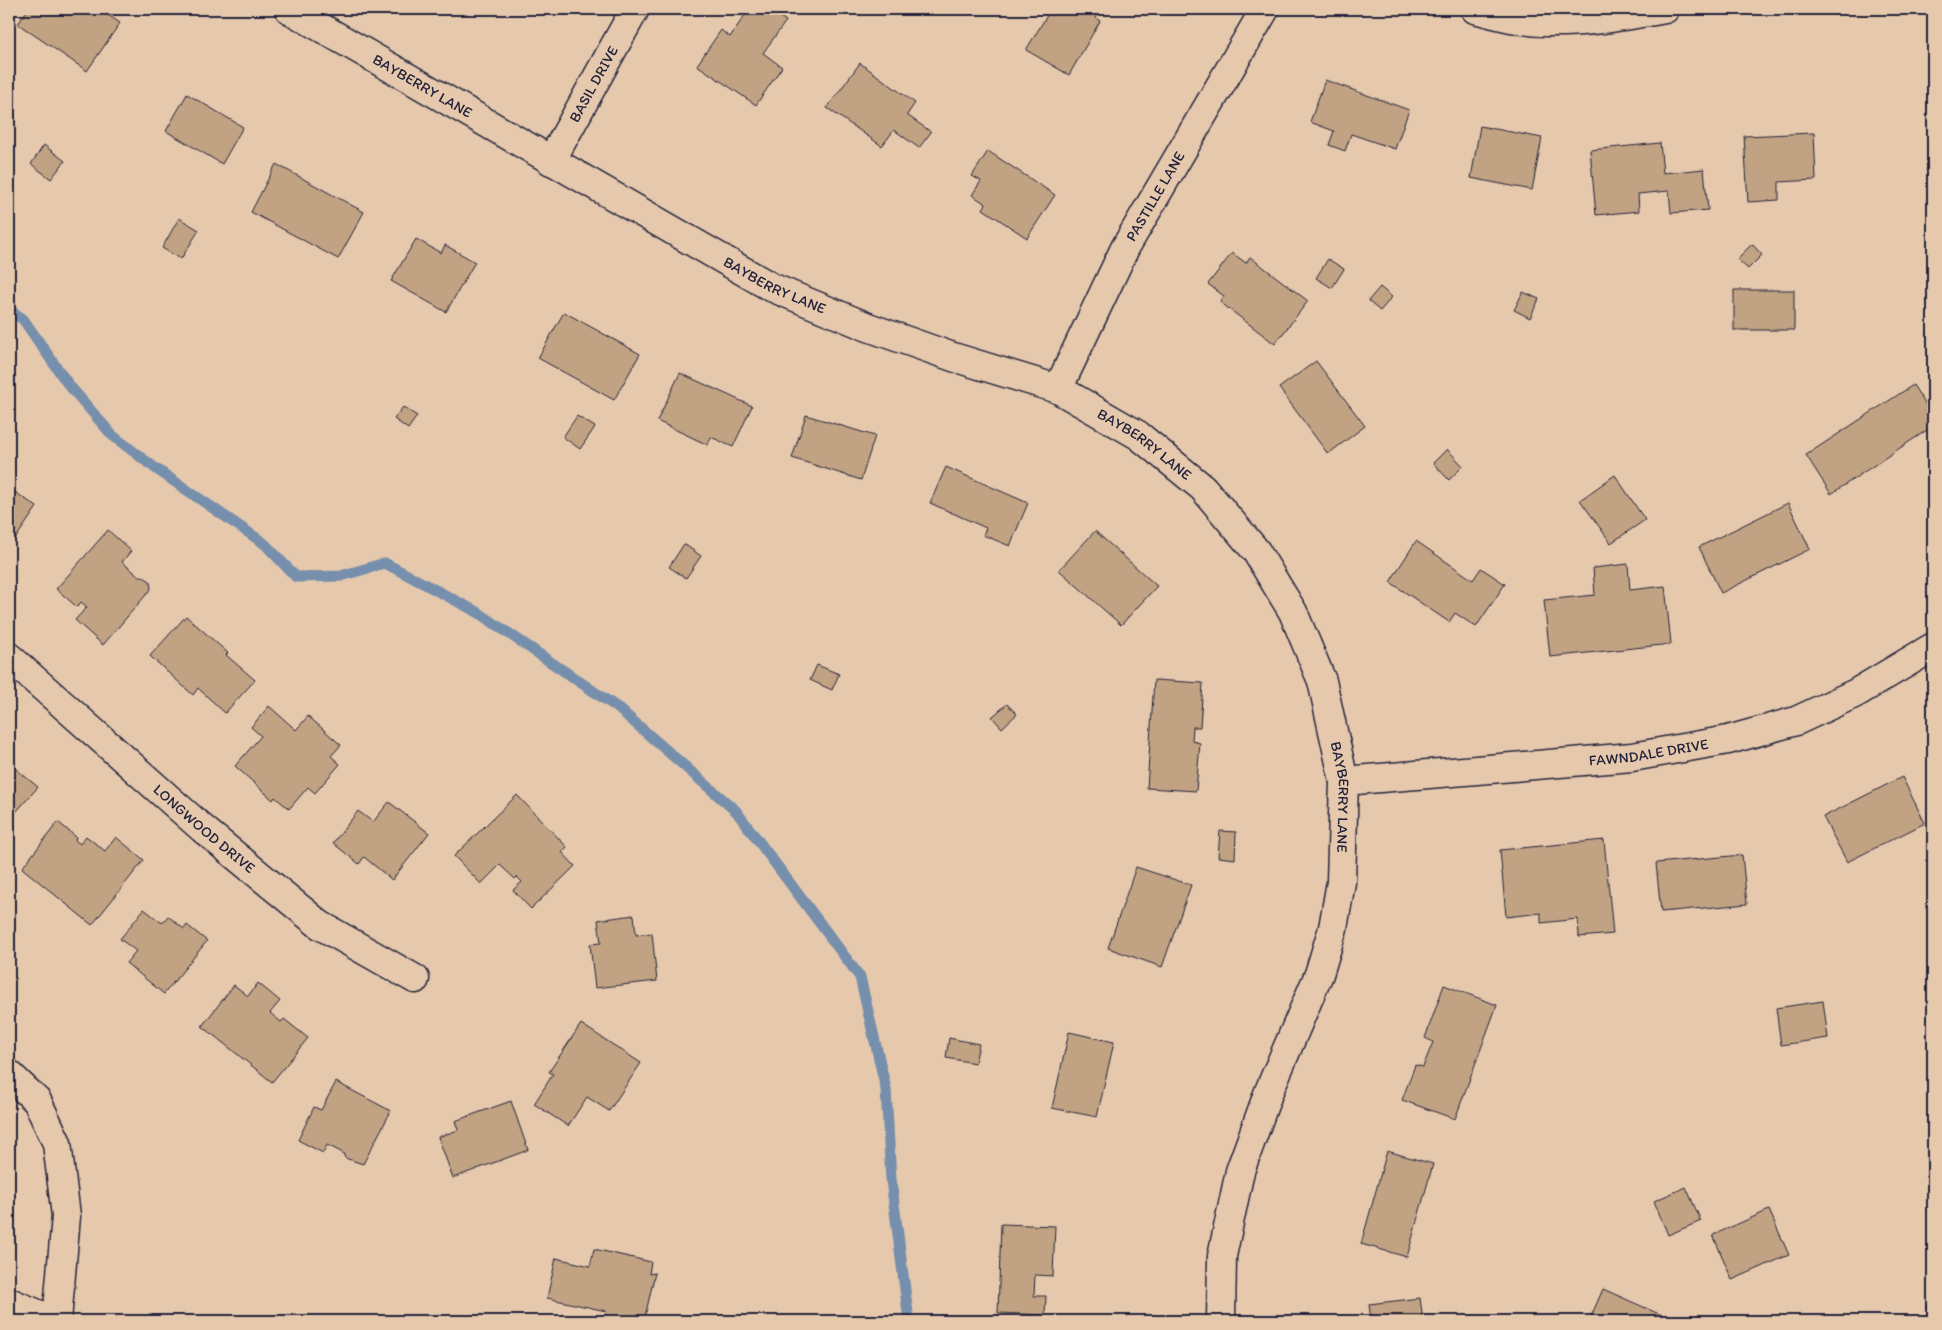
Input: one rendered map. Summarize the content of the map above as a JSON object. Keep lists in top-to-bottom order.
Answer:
{
  "streets": {
    "street": [
      "BASIL DRIVE",
      "BAYBERRY LANE",
      "PASTILLE LANE",
      "FAWNDALE DRIVE",
      "LONGWOOD DRIVE"
    ]
  },
  "crossings": [
    ["BASIL DRIVE", "BAYBERRY LANE"],
    ["BAYBERRY LANE", "PASTILLE LANE"],
    ["BAYBERRY LANE", "FAWNDALE DRIVE"]
  ]
}
